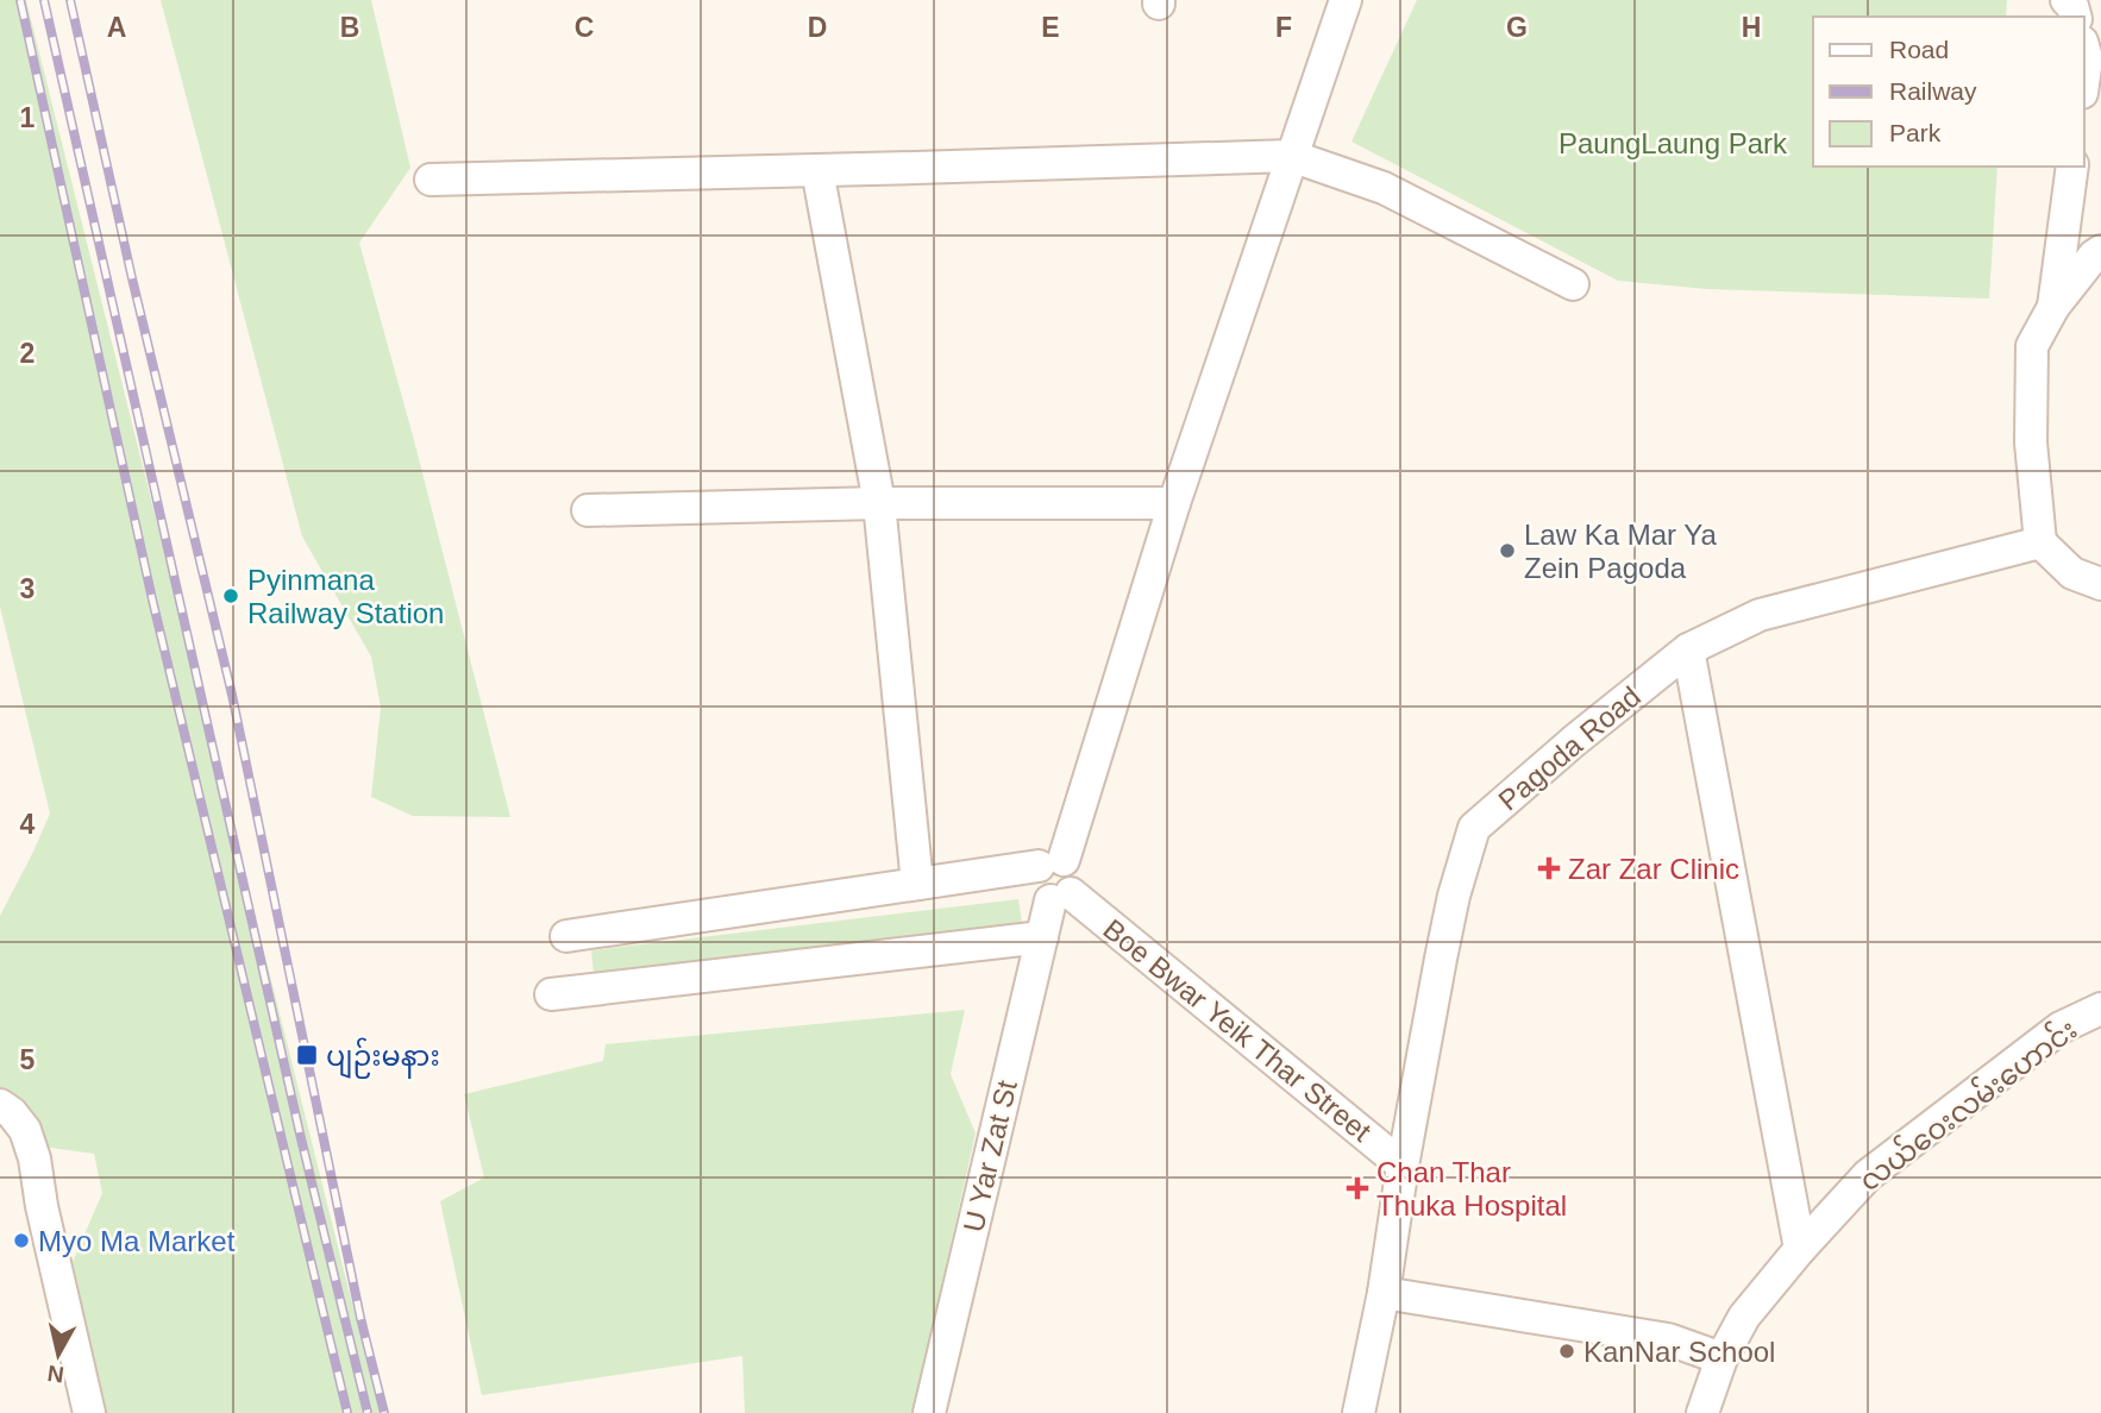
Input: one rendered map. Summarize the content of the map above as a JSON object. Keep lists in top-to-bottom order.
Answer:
{
  "streets": {
    "street": [
      "Pagoda Road",
      "Boe Bwar Yeik Thar Street",
      "လယ်ဝေးလမ်းဟောင်း",
      "U Yar Zat St"
    ]
  },
  "crossings": [
    ["Pagoda Road", "Boe Bwar Yeik Thar Street"],
    ["Boe Bwar Yeik Thar Street", "U Yar Zat St"]
  ],
  "parks": ["PaungLaung Park"],
  "places": {
    "other": [
      "Law Ka Mar Ya Zein Pagoda",
      "Pyinmana Railway Station",
      "Myo Ma Market",
      "KanNar School"
    ],
    "health": ["Zar Zar Clinic", "Chan Thar Thuka Hospital"],
    "transit": ["ပျဉ်းမနား"]
  },
  "legend": ["Road", "Railway", "Park"],
  "north": "bottom",
  "grid": {
    "columns": [
      "A",
      "B",
      "C",
      "D",
      "E",
      "F",
      "G",
      "H"
    ],
    "rows": [
      "1",
      "2",
      "3",
      "4",
      "5"
    ]
  }
}
